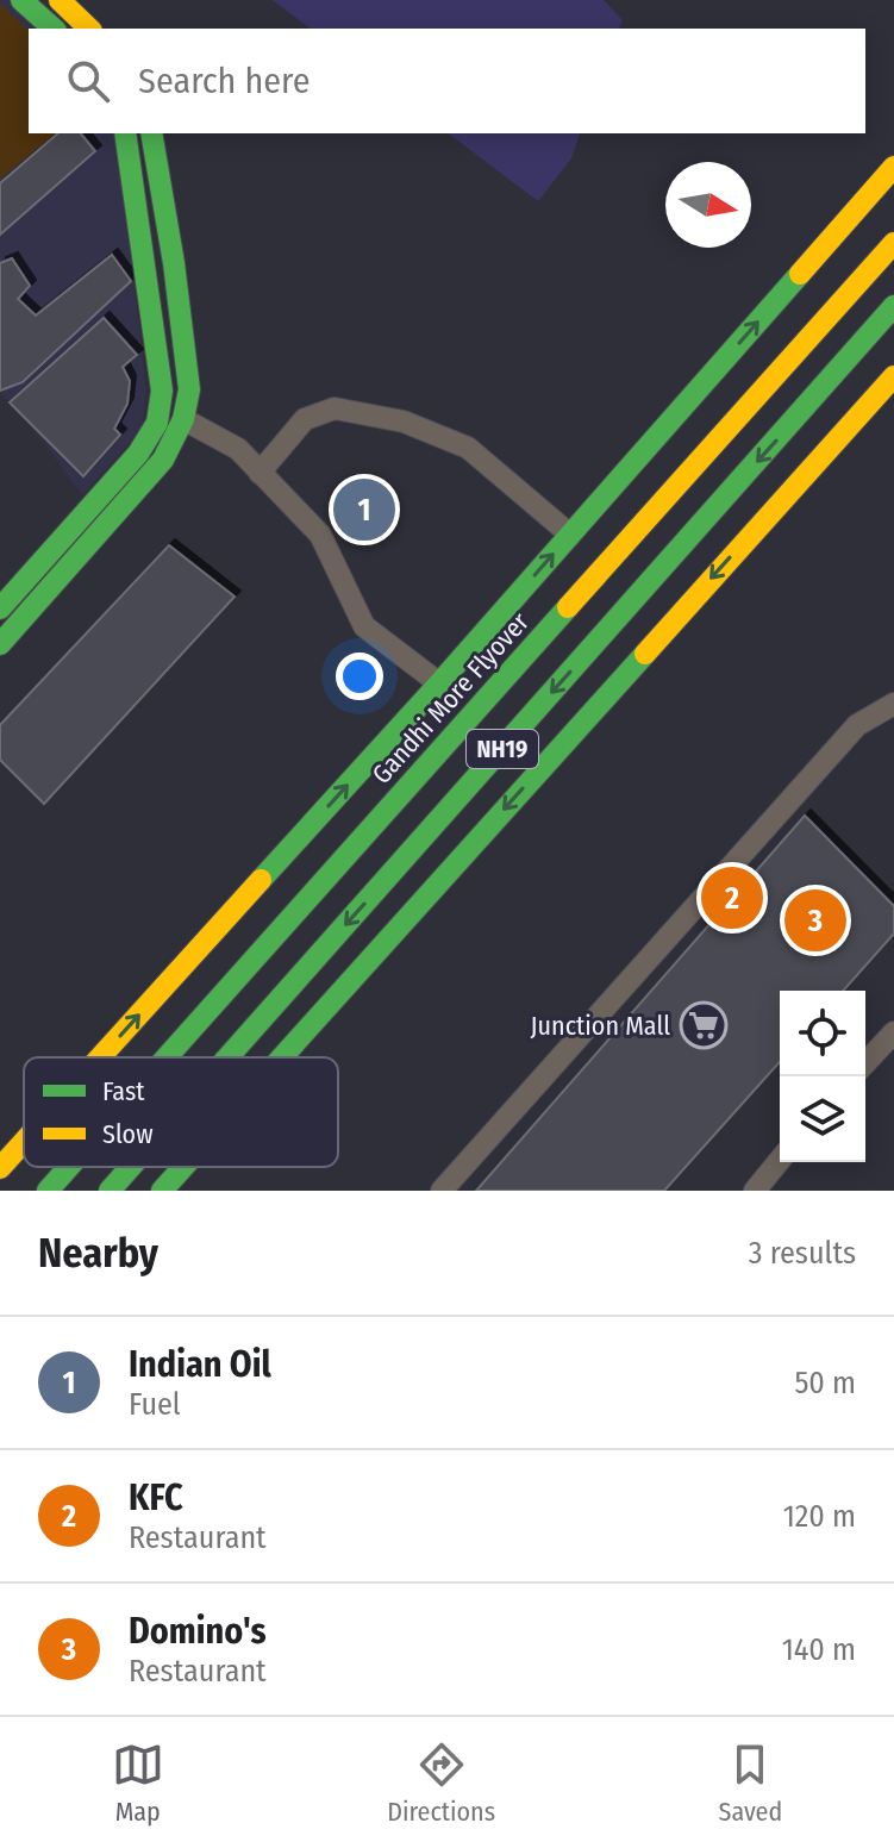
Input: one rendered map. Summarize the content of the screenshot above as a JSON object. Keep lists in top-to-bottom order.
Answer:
{
  "streets": {
    "main road": ["Gandhi More Flyover", "NH19"]
  },
  "places": {
    "supermarket": ["Junction Mall"]
  },
  "legend": ["Fast", "Slow"],
  "north": "right",
  "page": {
    "search": "Search here",
    "pins": ["1", "2", "3"],
    "heading": ["Nearby", "3 results"],
    "list": [
      {
        "mark": "1",
        "name": "Indian Oil",
        "note": "Fuel",
        "value": "50 m"
      },
      {
        "mark": "2",
        "name": "KFC",
        "note": "Restaurant",
        "value": "120 m"
      },
      {
        "mark": "3",
        "name": "Domino's",
        "note": "Restaurant",
        "value": "140 m"
      }
    ],
    "nav": ["Map", "Directions", "Saved"]
  }
}
